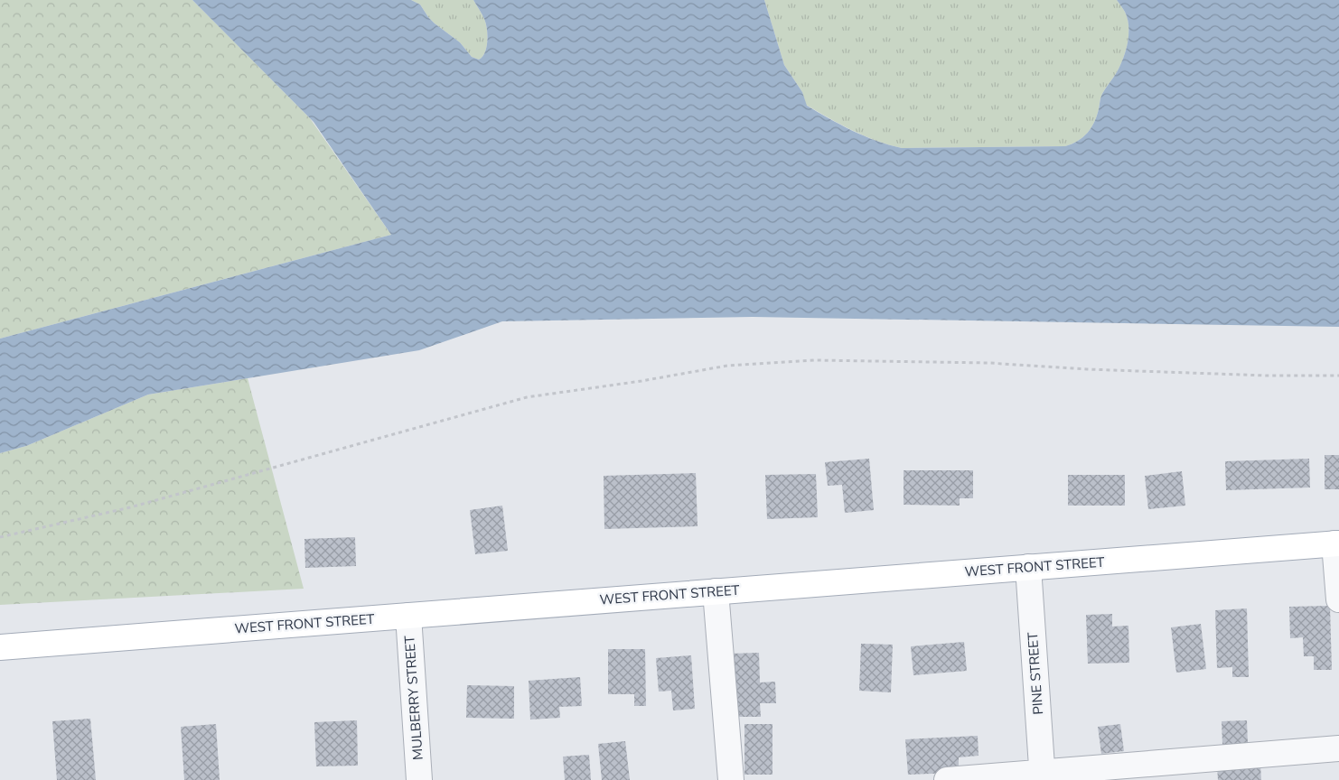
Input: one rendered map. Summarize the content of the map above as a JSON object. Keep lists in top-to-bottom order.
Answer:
{
  "streets": {
    "main road": ["WEST FRONT STREET"],
    "street": ["PINE STREET", "MULBERRY STREET"]
  },
  "crossings": [
    ["WEST FRONT STREET", "PINE STREET"],
    ["WEST FRONT STREET", "MULBERRY STREET"]
  ]
}
